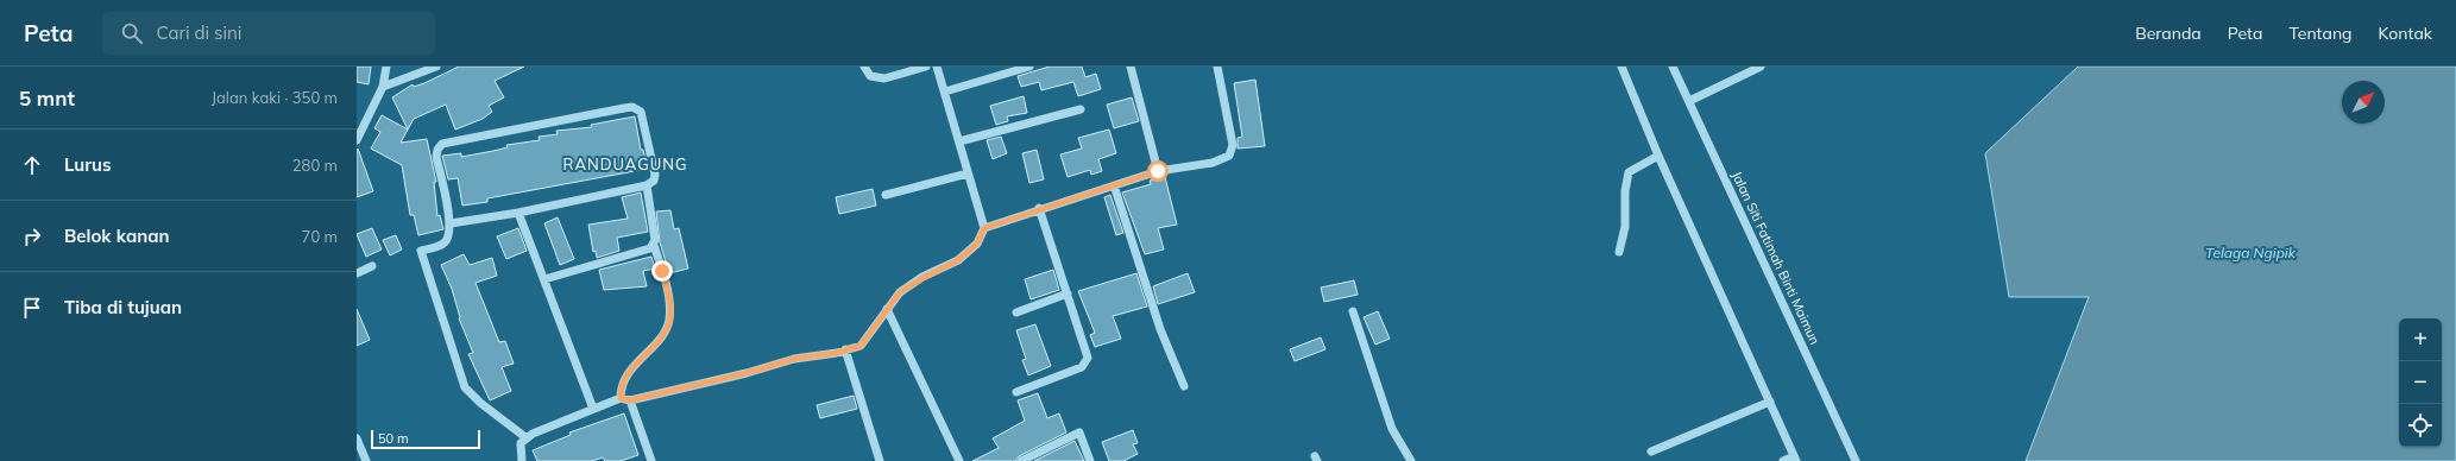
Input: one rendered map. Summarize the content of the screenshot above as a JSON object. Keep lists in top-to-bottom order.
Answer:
{
  "streets": {
    "street": ["Jalan Siti Fatimah Binti Maimun"]
  },
  "districts": ["RANDUAGUNG"],
  "water": ["Telaga Ngipik"],
  "scale_bar": "50 m",
  "north": "top right",
  "page": {
    "header": "Peta",
    "search": "Cari di sini",
    "nav": [
      "Beranda",
      "Peta",
      "Tentang",
      "Kontak"
    ],
    "heading": ["5 mnt", "Jalan kaki · 350 m"],
    "list": [
      ["Lurus", "280 m"],
      ["Belok kanan", "70 m"],
      "Tiba di tujuan"
    ],
    "map_buttons": ["+", "−"],
    "scale": "50 m"
  }
}
